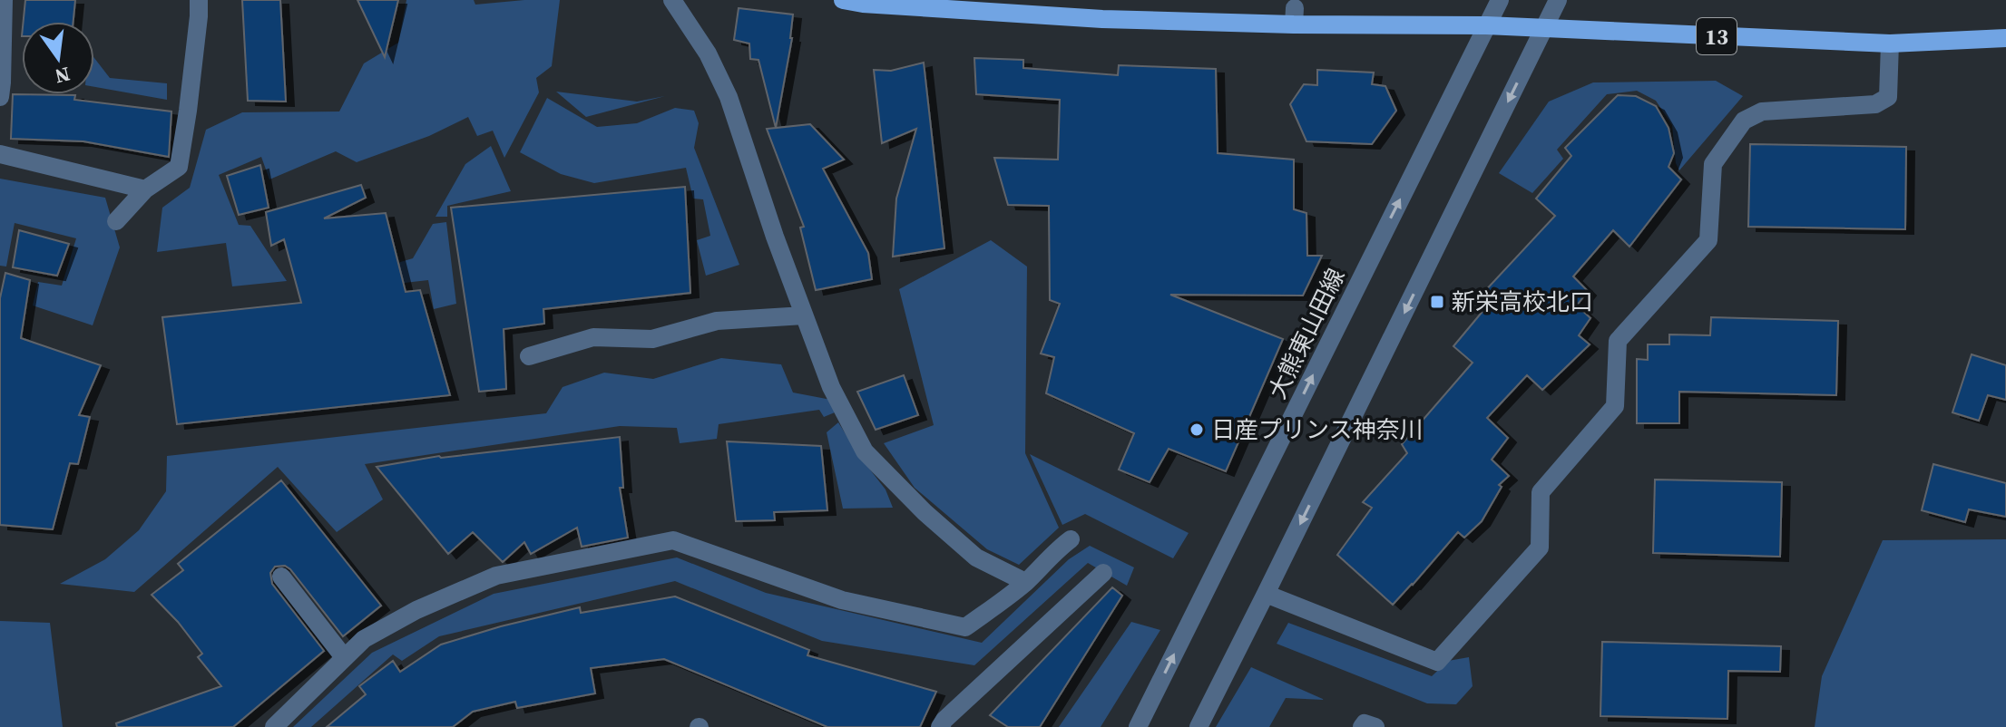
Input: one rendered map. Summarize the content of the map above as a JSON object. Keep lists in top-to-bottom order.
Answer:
{
  "streets": {
    "main road": ["13"],
    "street": ["大熊東山田線"]
  },
  "crossings": [
    ["13", "大熊東山田線"]
  ],
  "places": {
    "transit": ["新栄高校北口"],
    "other": ["日産プリンス神奈川"]
  },
  "north": "bottom"
}
